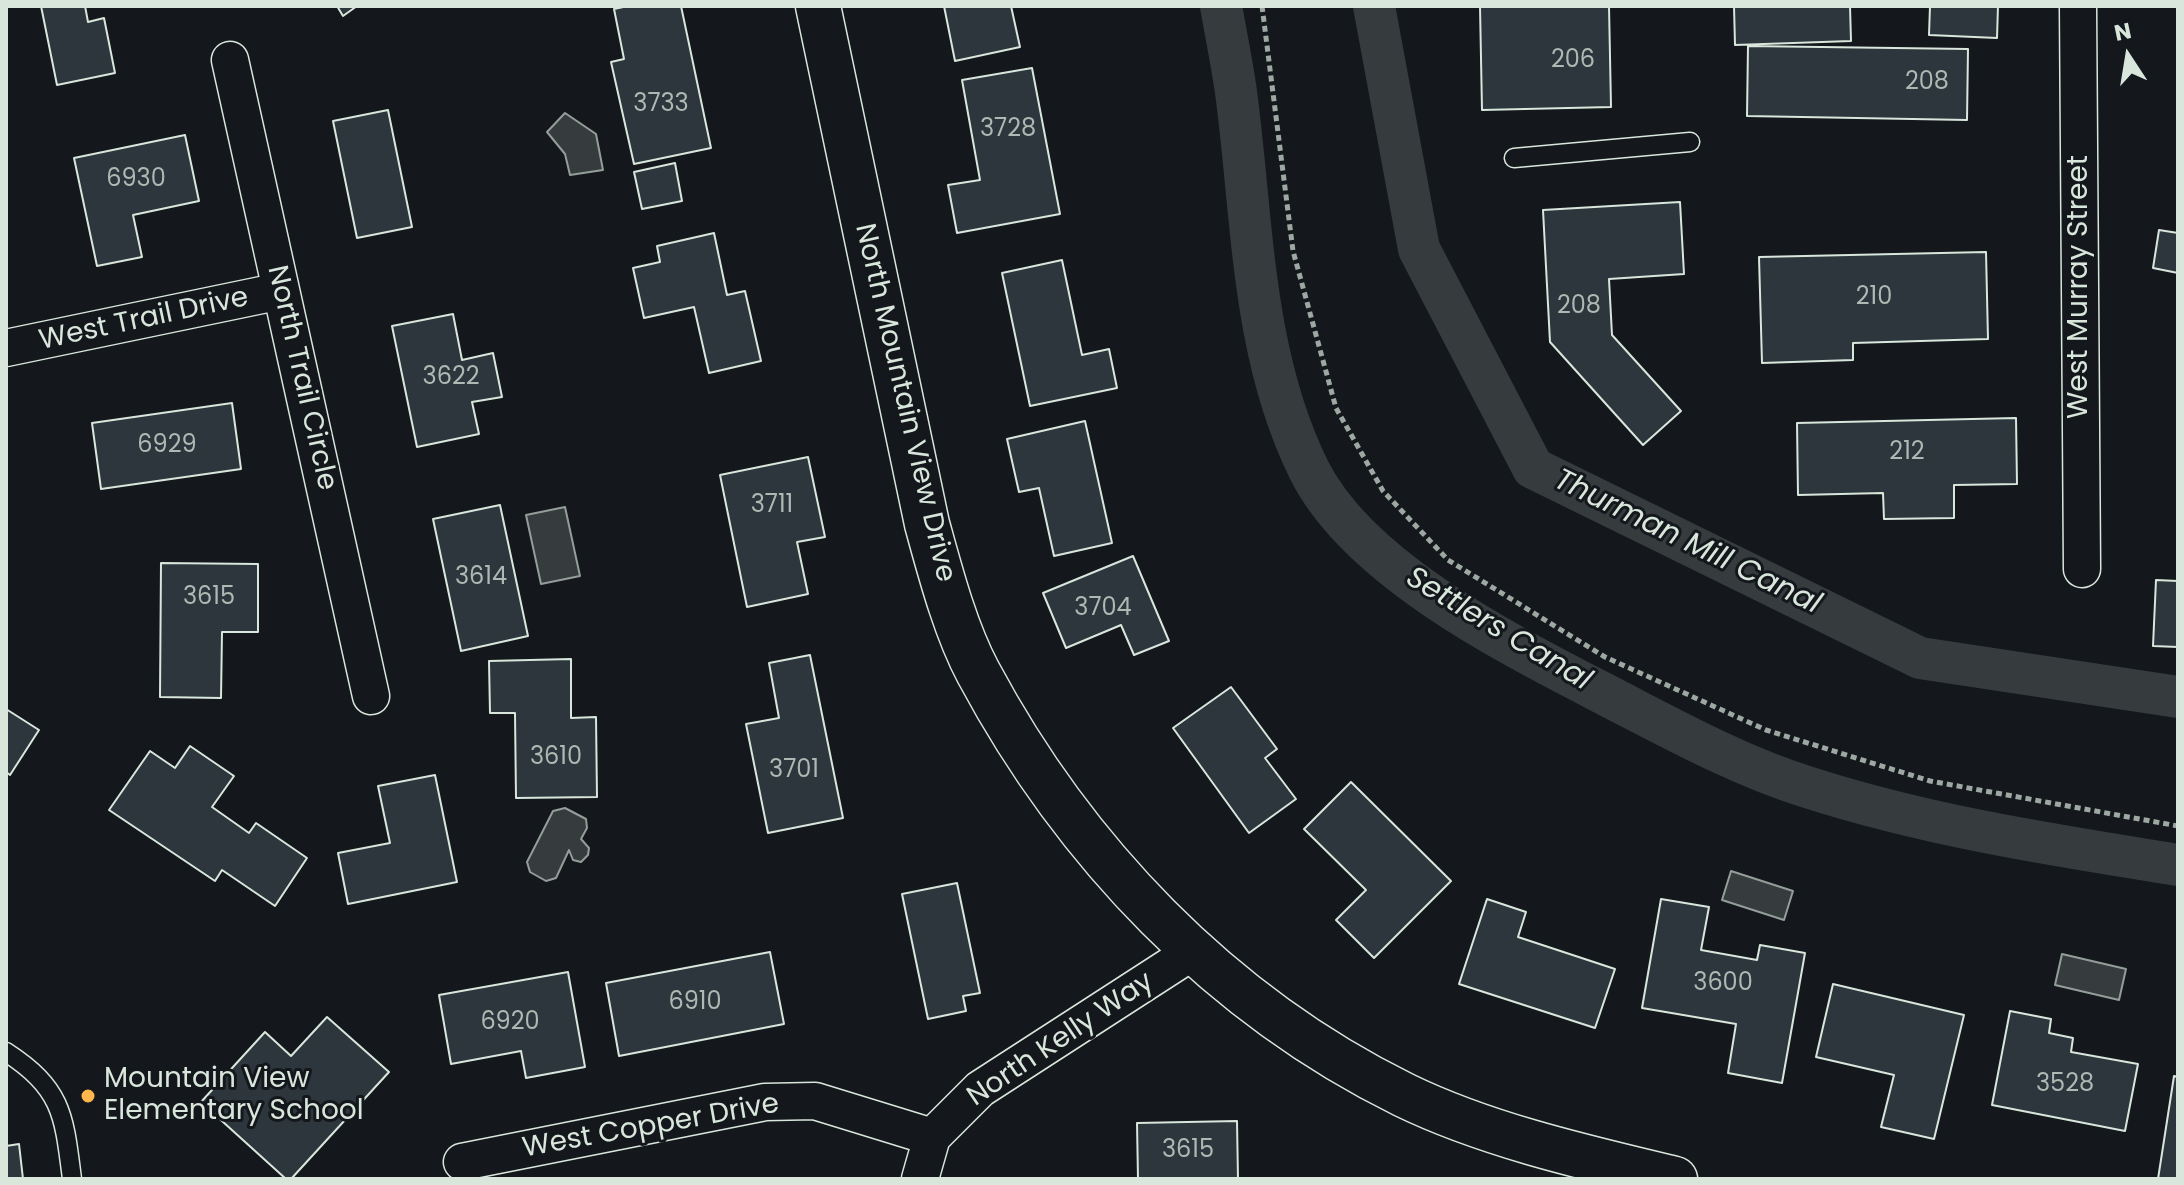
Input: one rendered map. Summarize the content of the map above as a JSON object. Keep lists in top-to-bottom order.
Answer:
{
  "streets": {
    "street": [
      "West Murray Street",
      "West Trail Drive",
      "North Trail Circle",
      "North Mountain View Drive",
      "North Kelly Way",
      "West Copper Drive"
    ]
  },
  "crossings": [
    ["West Trail Drive", "North Trail Circle"],
    ["North Mountain View Drive", "North Kelly Way"],
    ["North Kelly Way", "West Copper Drive"]
  ],
  "water": ["Thurman Mill Canal", "Settlers Canal"],
  "places": ["Mountain View Elementary School"],
  "house_numbers": [
    "206",
    "208",
    "3733",
    "3728",
    "6930",
    "210",
    "208",
    "3622",
    "6929",
    "212",
    "3711",
    "3614",
    "3615",
    "3704",
    "3610",
    "3701",
    "3600",
    "6910",
    "6920",
    "3528",
    "3615"
  ],
  "north": "top"
}
